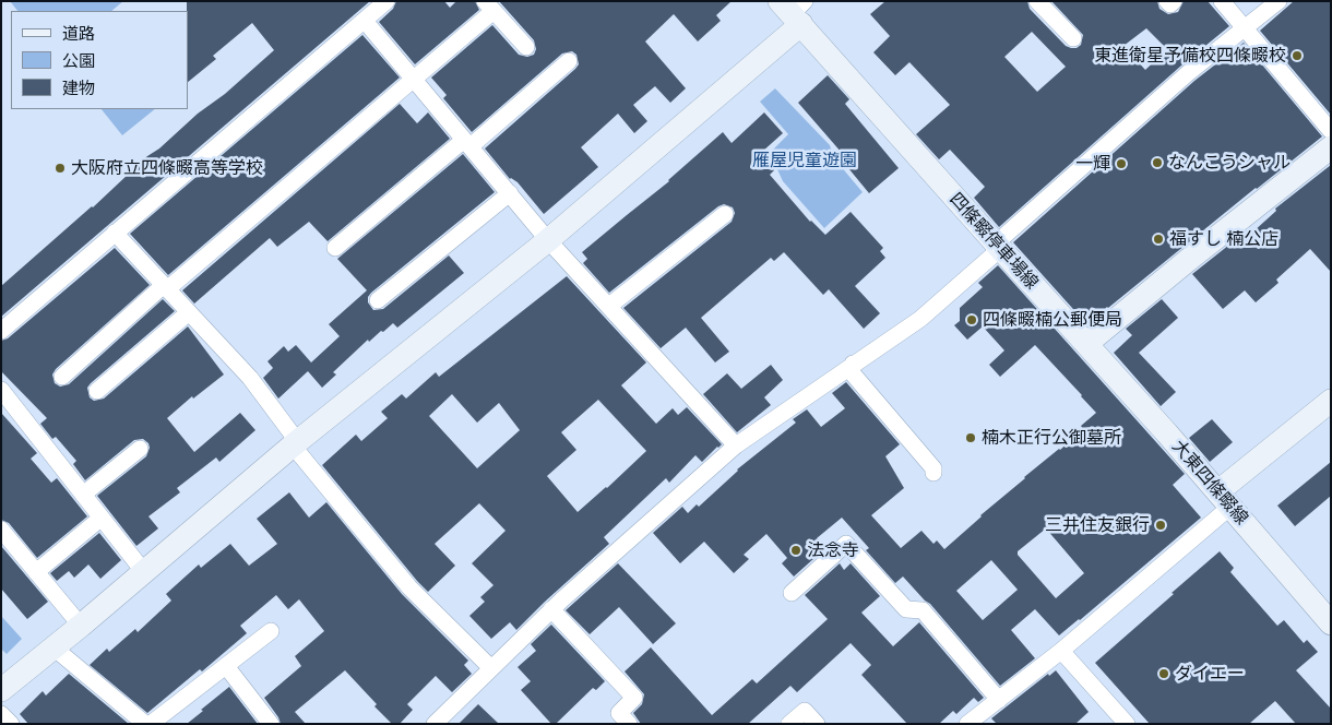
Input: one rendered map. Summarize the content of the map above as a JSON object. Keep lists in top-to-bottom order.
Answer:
{
  "streets": {
    "street": ["四條畷停車場線", "大東四條畷線"]
  },
  "crossings": [
    ["四條畷停車場線", "大東四條畷線"]
  ],
  "parks": ["雁屋児童遊園"],
  "places": [
    "東進衛星予備校四條畷校",
    "なんこうシャル",
    "一輝",
    "大阪府立四條畷高等学校",
    "福すし 楠公店",
    "四條畷楠公郵便局",
    "楠木正行公御墓所",
    "三井住友銀行",
    "法念寺",
    "ダイエー"
  ],
  "legend": ["道路", "公園", "建物"]
}
